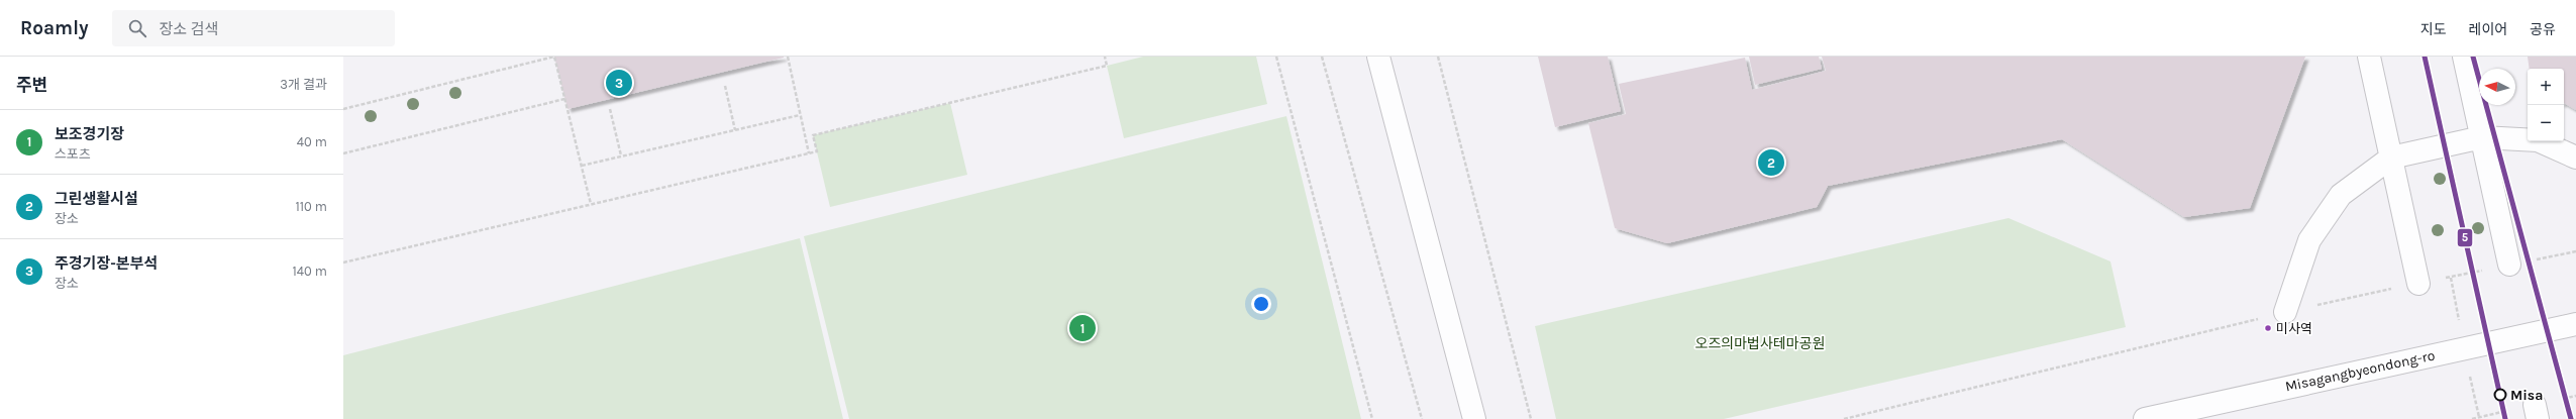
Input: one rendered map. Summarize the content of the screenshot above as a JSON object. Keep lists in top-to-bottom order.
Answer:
{
  "streets": {
    "street": ["Misagangbyeondong-ro"]
  },
  "parks": ["오즈의마법사테마공원"],
  "places": ["미사역", "Misa"],
  "lines": ["transit line 5"],
  "north": "left",
  "page": {
    "header": "Roamly",
    "search": "장소 검색",
    "nav": ["지도", "레이어", "공유"],
    "heading": ["주변", "3개 결과"],
    "pins": ["3", "2", "1"],
    "map_buttons": ["+", "−"],
    "list": [
      {
        "mark": "1",
        "name": "보조경기장",
        "note": "스포츠",
        "value": "40 m"
      },
      {
        "mark": "2",
        "name": "그린생활시설",
        "note": "장소",
        "value": "110 m"
      },
      {
        "mark": "3",
        "name": "주경기장-본부석",
        "note": "장소",
        "value": "140 m"
      }
    ]
  }
}
